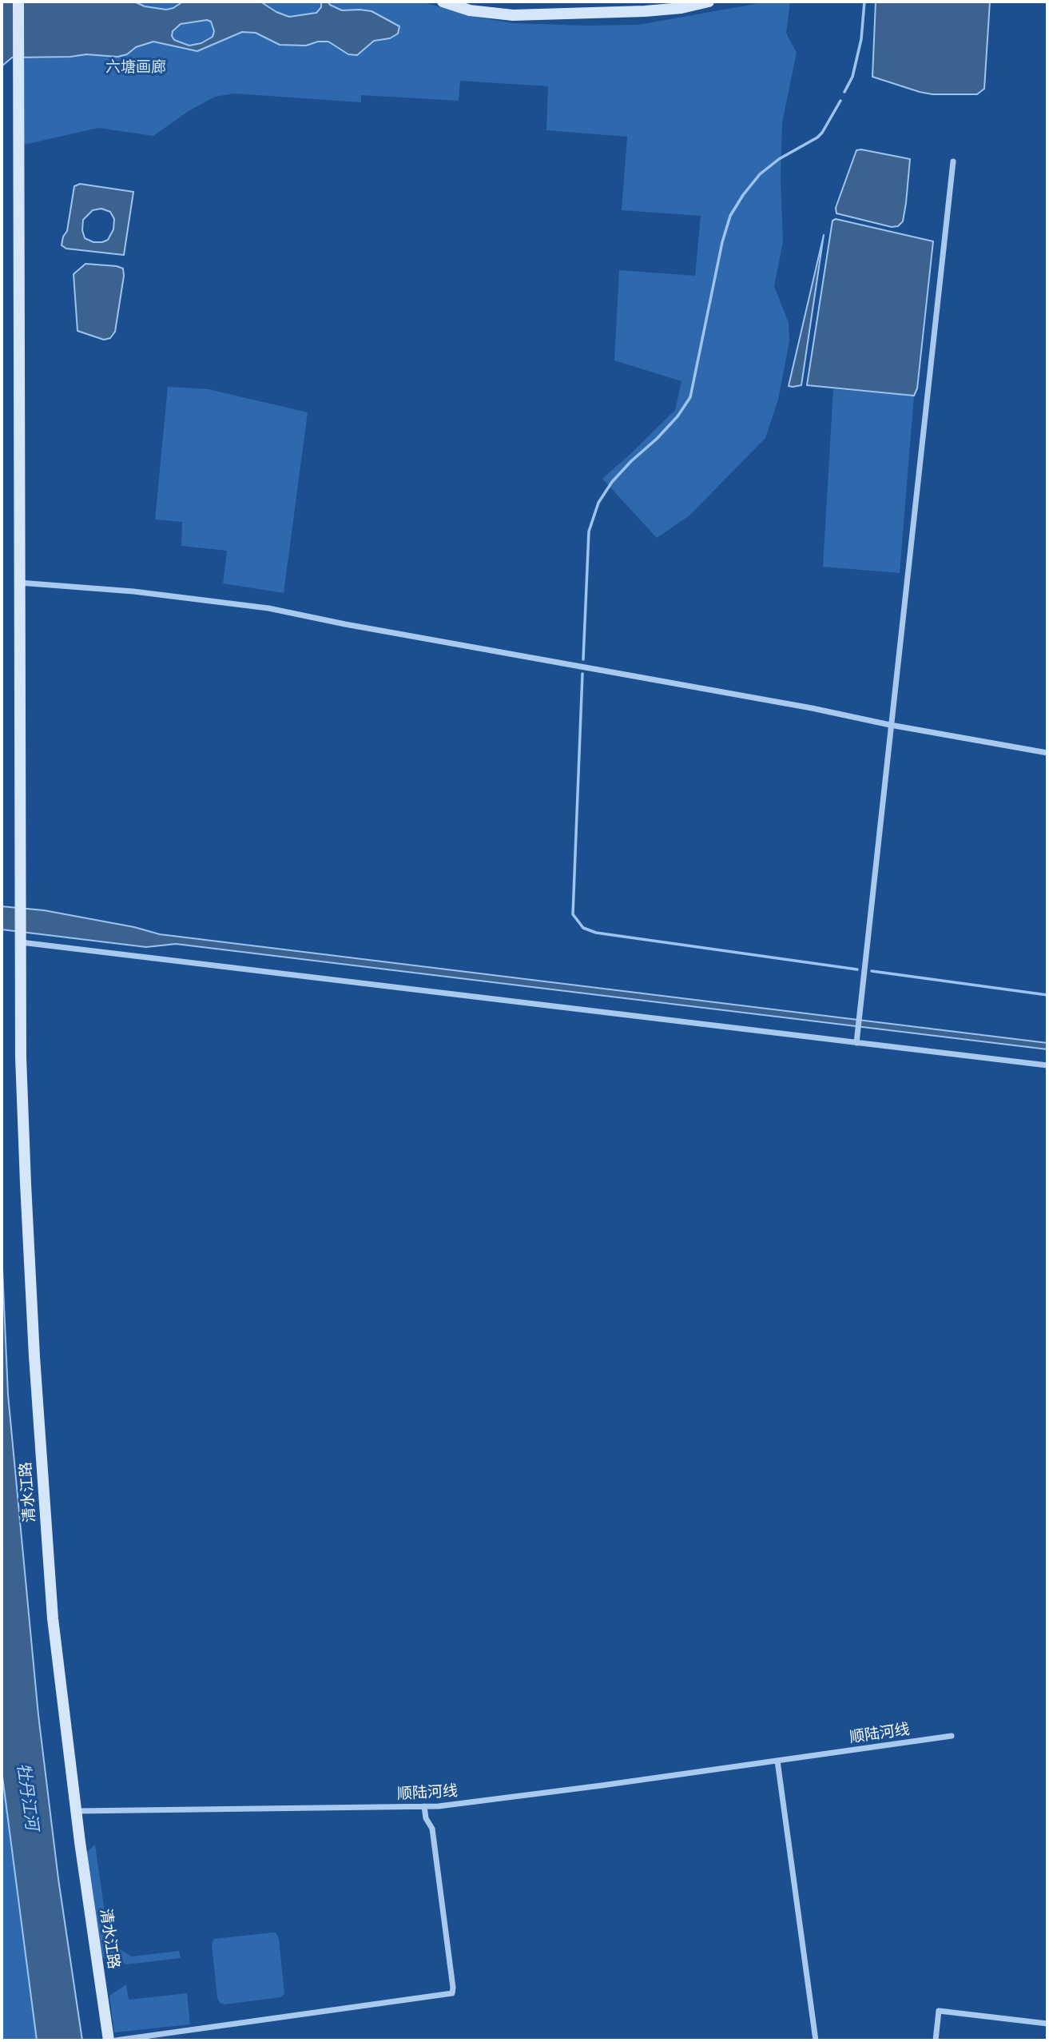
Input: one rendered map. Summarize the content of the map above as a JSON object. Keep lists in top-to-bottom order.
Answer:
{
  "streets": {
    "street": ["清水江路", "顺陆河线"]
  },
  "crossings": [
    ["清水江路", "顺陆河线"]
  ],
  "water": ["牡丹江河"],
  "parks": ["六塘画廊"]
}
